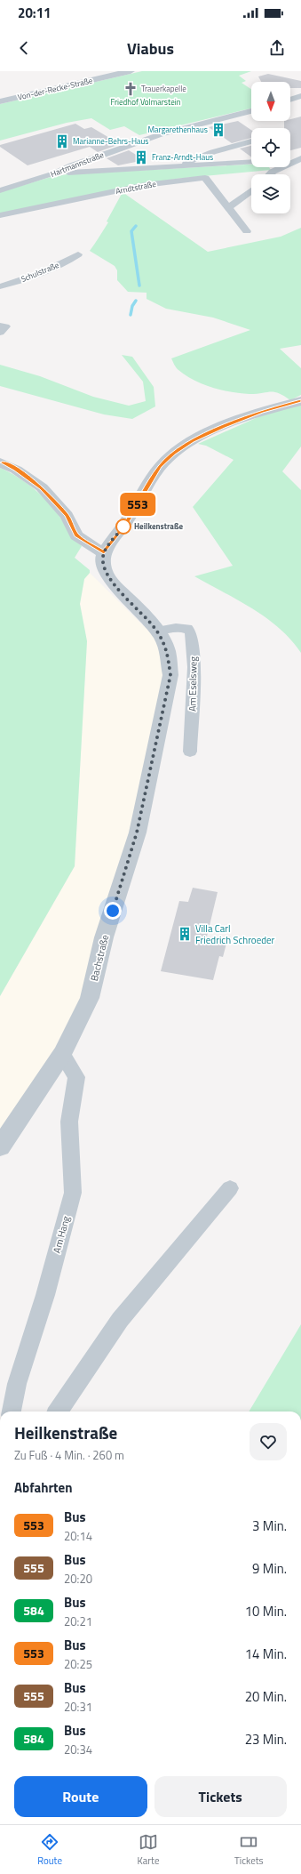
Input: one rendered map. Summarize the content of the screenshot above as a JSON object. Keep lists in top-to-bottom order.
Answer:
{
  "streets": {
    "street": [
      "Von-der-Recke-Straße",
      "Hartmannstraße",
      "Arndtstraße",
      "Schulstraße",
      "Am Eselsweg",
      "Bachstraße",
      "Am Hang"
    ]
  },
  "crossings": [
    ["Am Eselsweg", "Bachstraße"],
    ["Bachstraße", "Am Hang"]
  ],
  "parks": ["Friedhof Volmarstein"],
  "places": {
    "church": ["Trauerkapelle"],
    "building": [
      "Margarethenhaus",
      "Marianne-Behrs-Haus",
      "Franz-Arndt-Haus",
      "Villa Carl Friedrich Schroeder"
    ],
    "other": ["Heilkenstraße"]
  },
  "lines": ["bus line 553"],
  "north": "bottom",
  "page": {
    "status": "20:11",
    "header": "Viabus",
    "on_map": "553",
    "heading": [
      ["Heilkenstraße", "Zu Fuß · 4 Min. · 260 m"],
      "Abfahrten"
    ],
    "list": [
      {
        "mark": "553",
        "name": "Bus",
        "note": "20:14",
        "value": "3 Min."
      },
      {
        "mark": "555",
        "name": "Bus",
        "note": "20:20",
        "value": "9 Min."
      },
      {
        "mark": "584",
        "name": "Bus",
        "note": "20:21",
        "value": "10 Min."
      },
      {
        "mark": "553",
        "name": "Bus",
        "note": "20:25",
        "value": "14 Min."
      },
      {
        "mark": "555",
        "name": "Bus",
        "note": "20:31",
        "value": "20 Min."
      },
      {
        "mark": "584",
        "name": "Bus",
        "note": "20:34",
        "value": "23 Min."
      }
    ],
    "buttons": ["Route", "Tickets"],
    "tabs": ["Route", "Karte", "Tickets"]
  }
}
